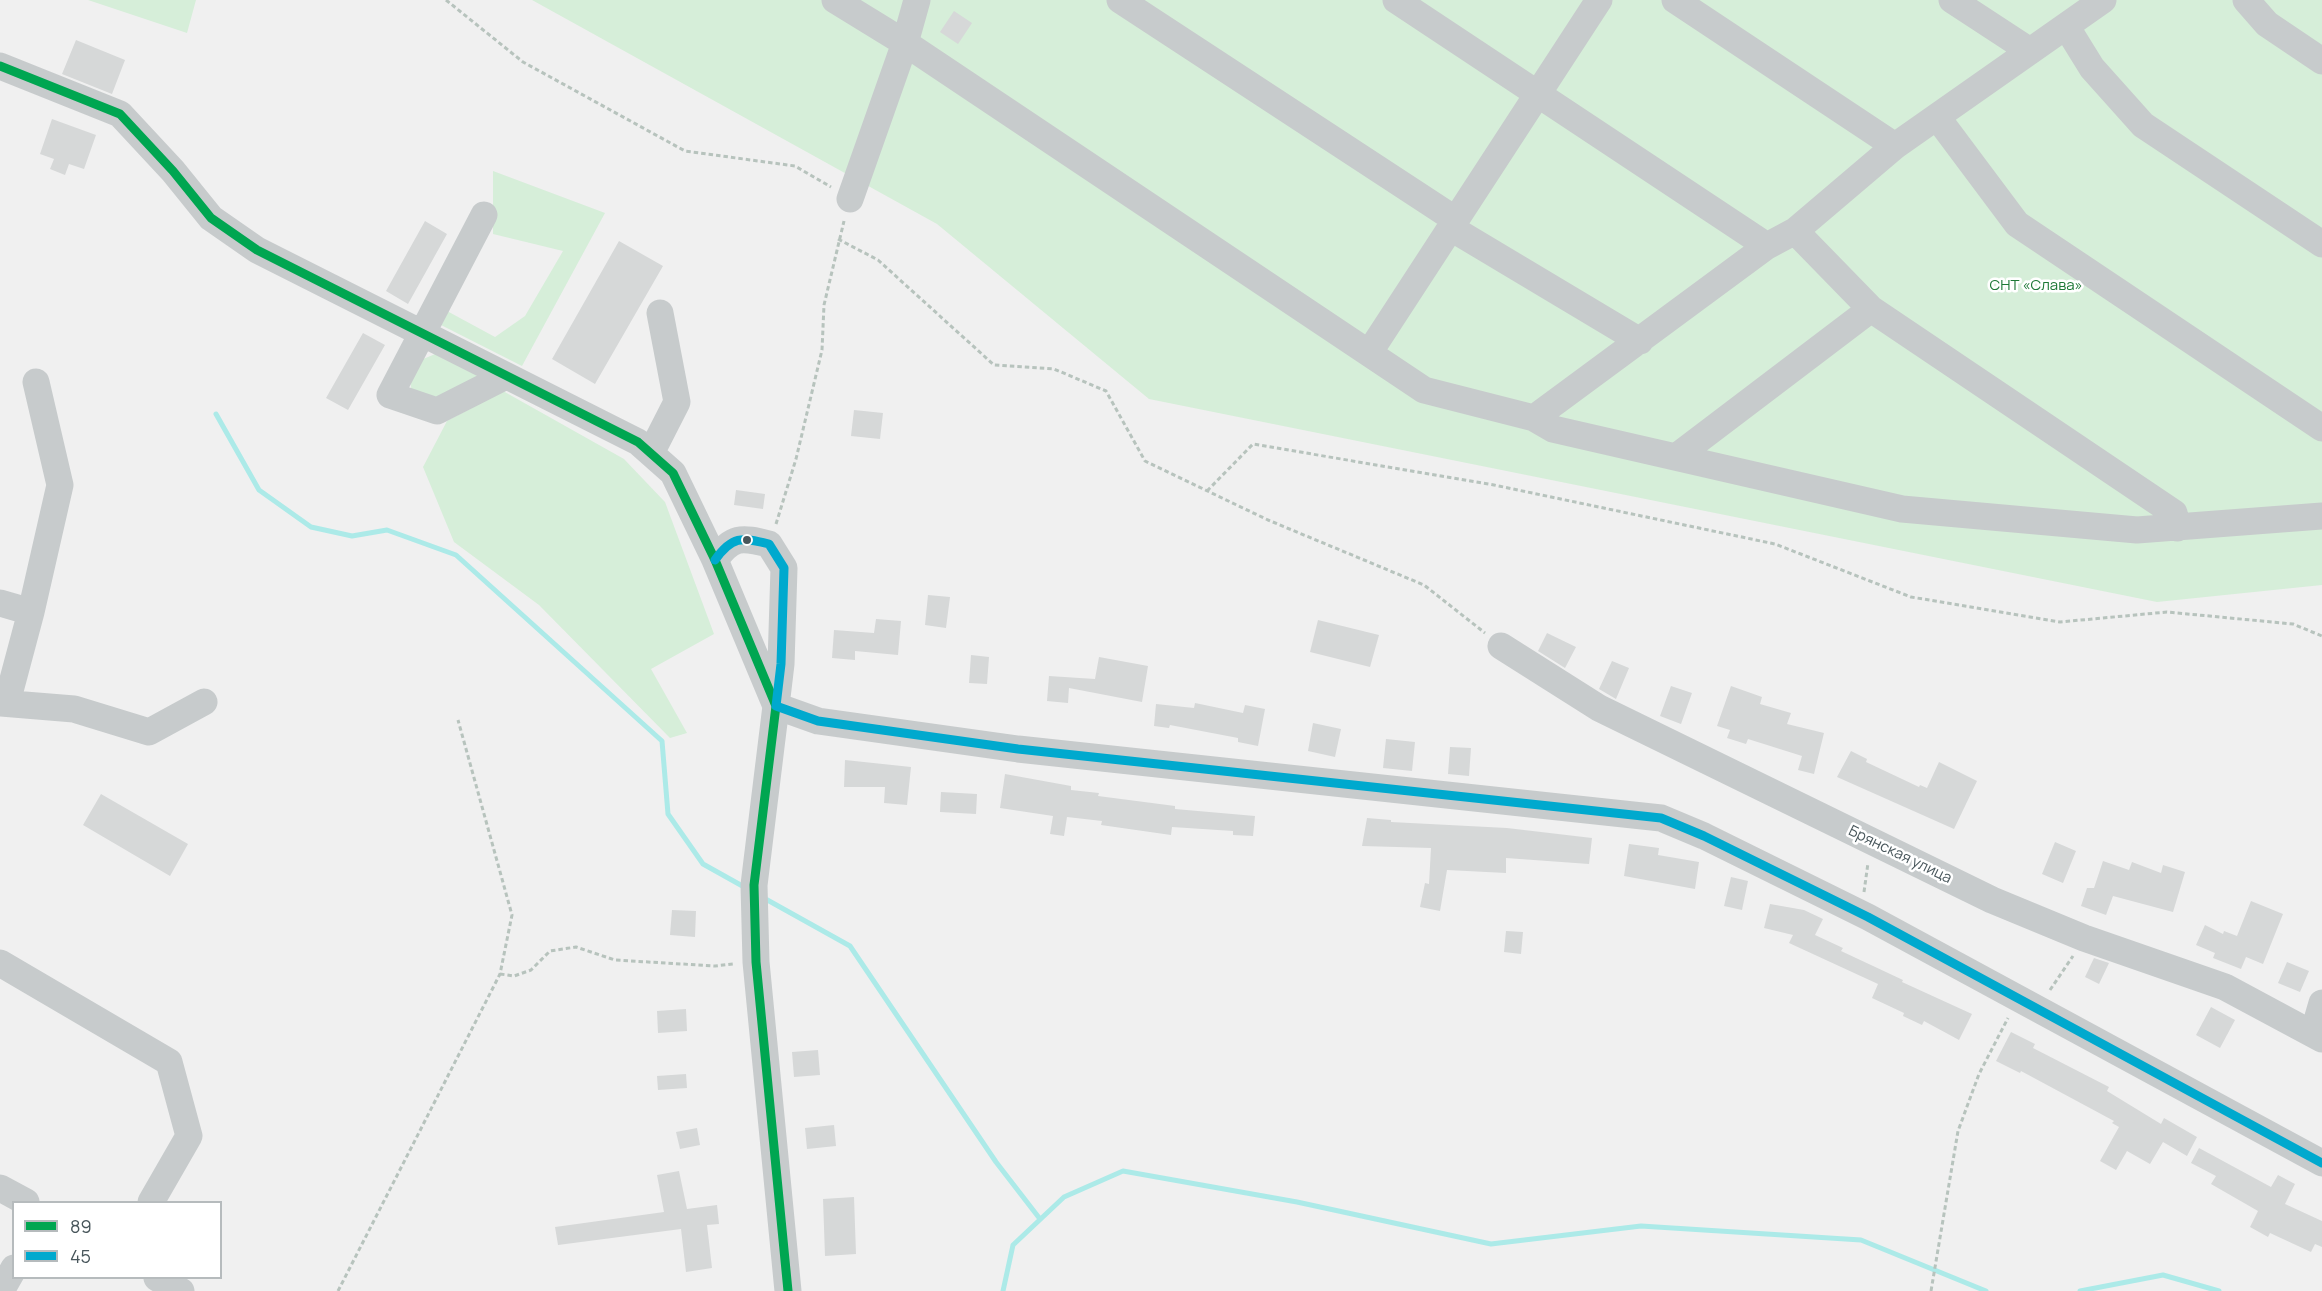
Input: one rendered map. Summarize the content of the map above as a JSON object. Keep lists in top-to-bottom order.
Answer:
{
  "streets": {
    "street": ["Брянская улица"]
  },
  "parks": ["СНТ «Слава»"],
  "lines": ["transit line 89", "transit line 45"],
  "legend": ["89", "45"]
}
